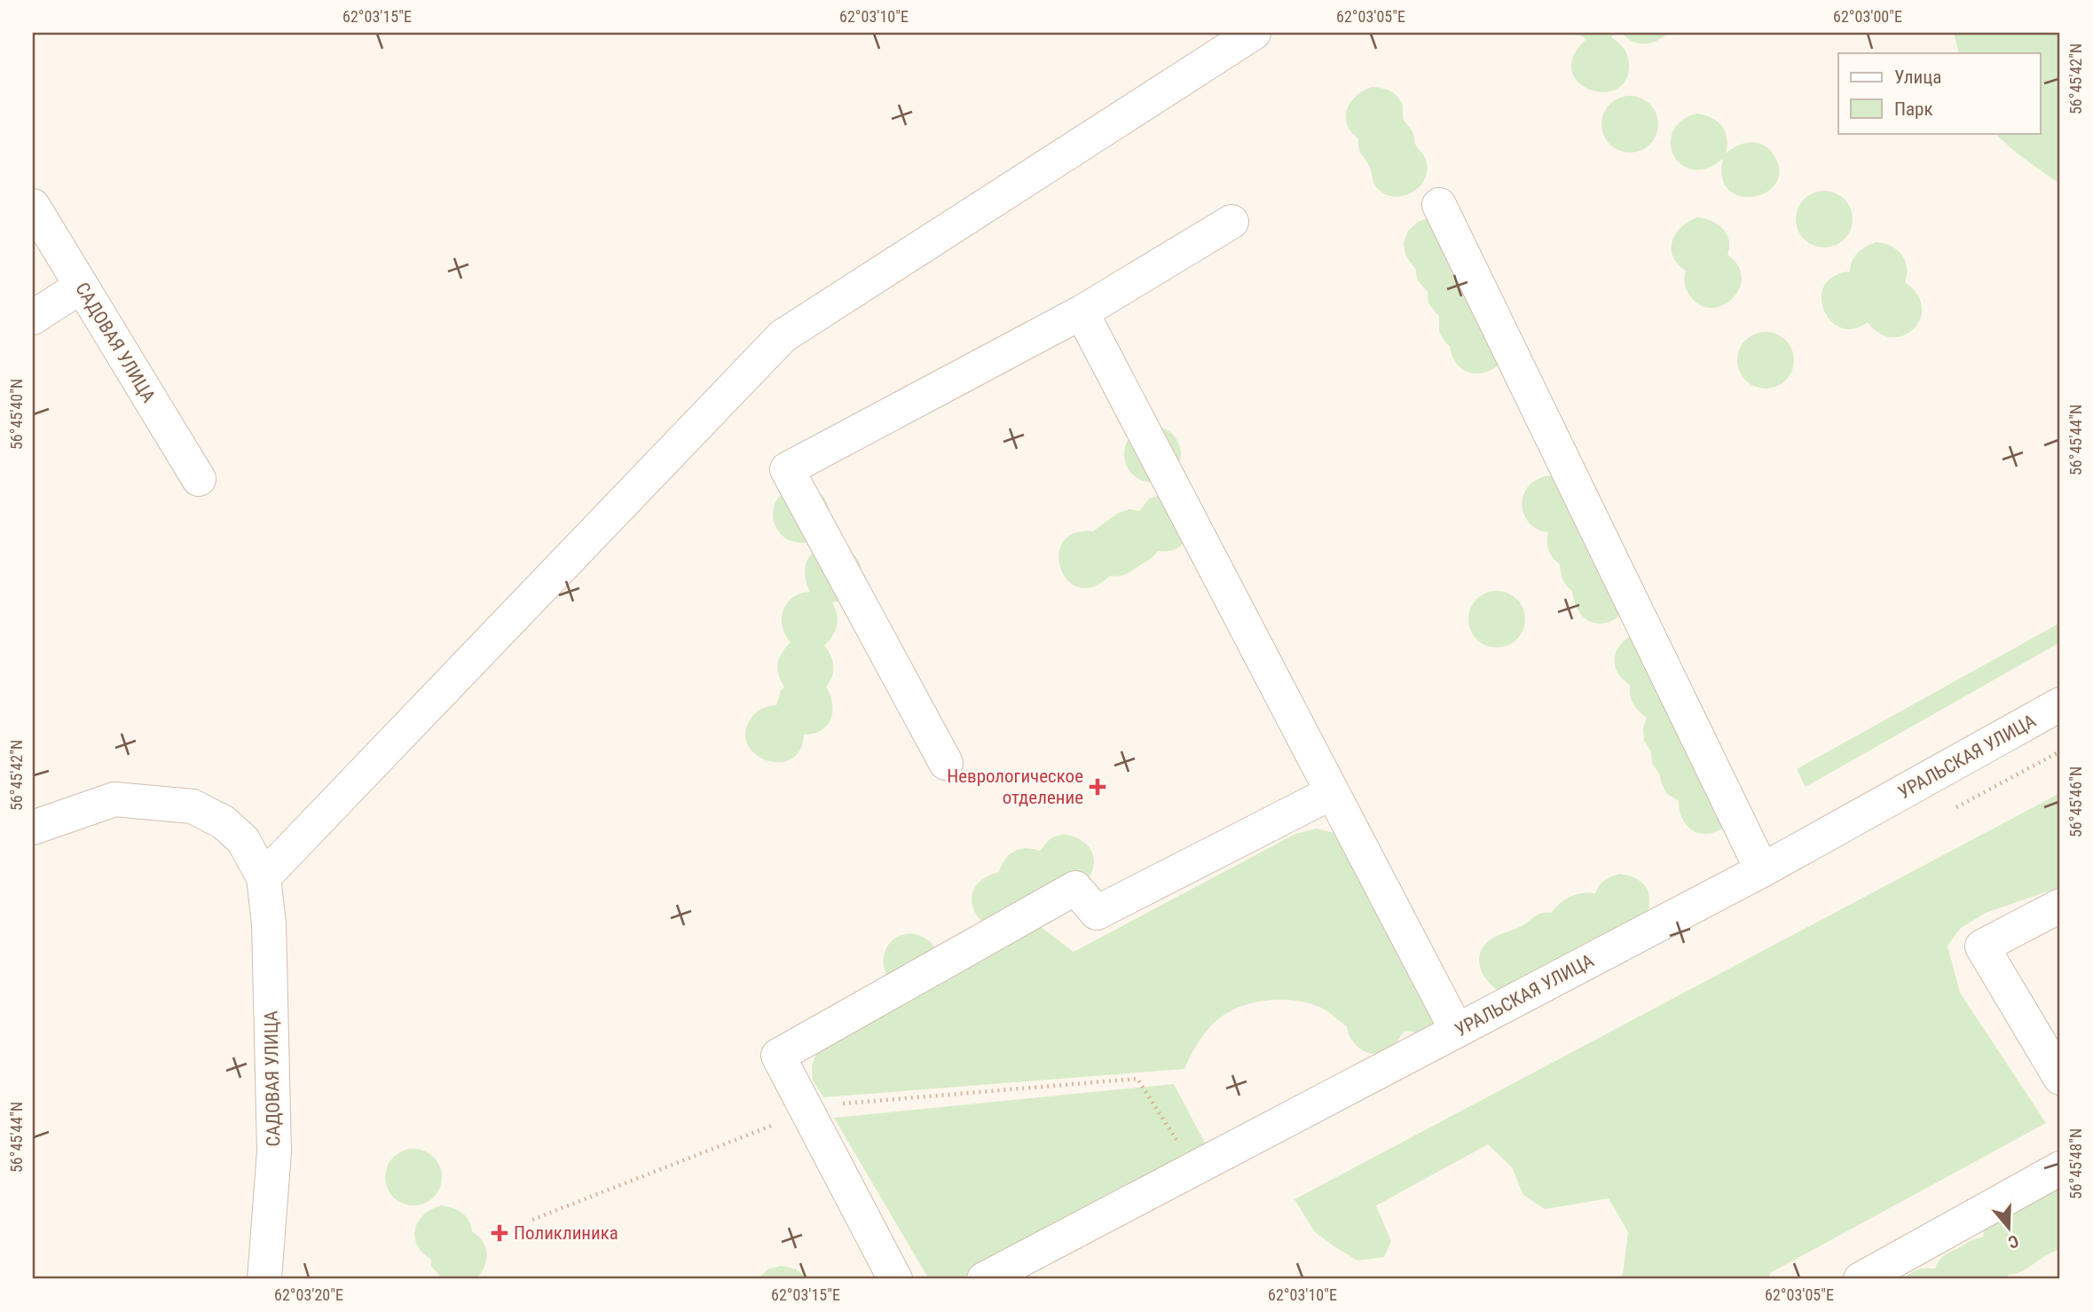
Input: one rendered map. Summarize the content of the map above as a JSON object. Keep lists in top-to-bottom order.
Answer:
{
  "streets": {
    "street": ["САДОВАЯ УЛИЦА", "УРАЛЬСКАЯ УЛИЦА"]
  },
  "places": {
    "health": ["Неврологическое отделение", "Поликлиника"]
  },
  "legend": ["Улица", "Парк"],
  "north": "bottom",
  "coordinates": [
    "62°03'15\"E",
    "62°03'10\"E",
    "62°03'05\"E",
    "62°03'00\"E",
    "56°45'42\"N",
    "56°45'40\"N",
    "56°45'44\"N",
    "56°45'46\"N",
    "56°45'48\"N",
    "62°03'20\"E"
  ]
}
